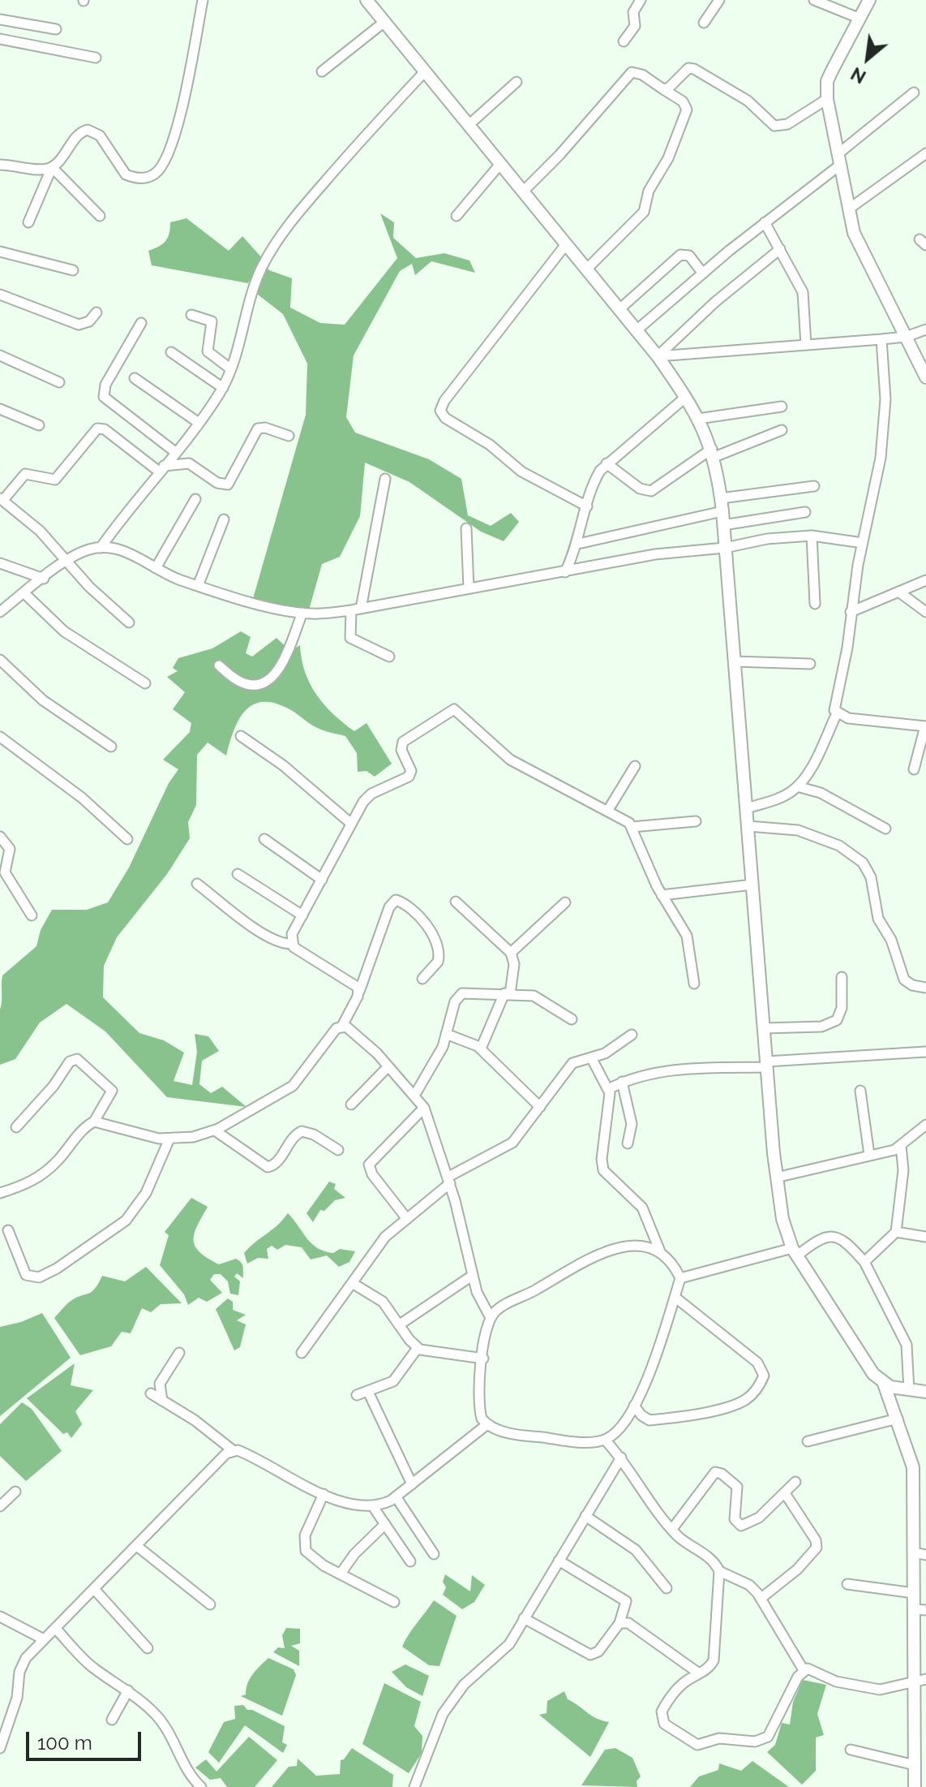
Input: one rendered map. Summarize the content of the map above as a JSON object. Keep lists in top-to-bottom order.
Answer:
{
  "scale_bar": "100 m",
  "north": "bottom left"
}
